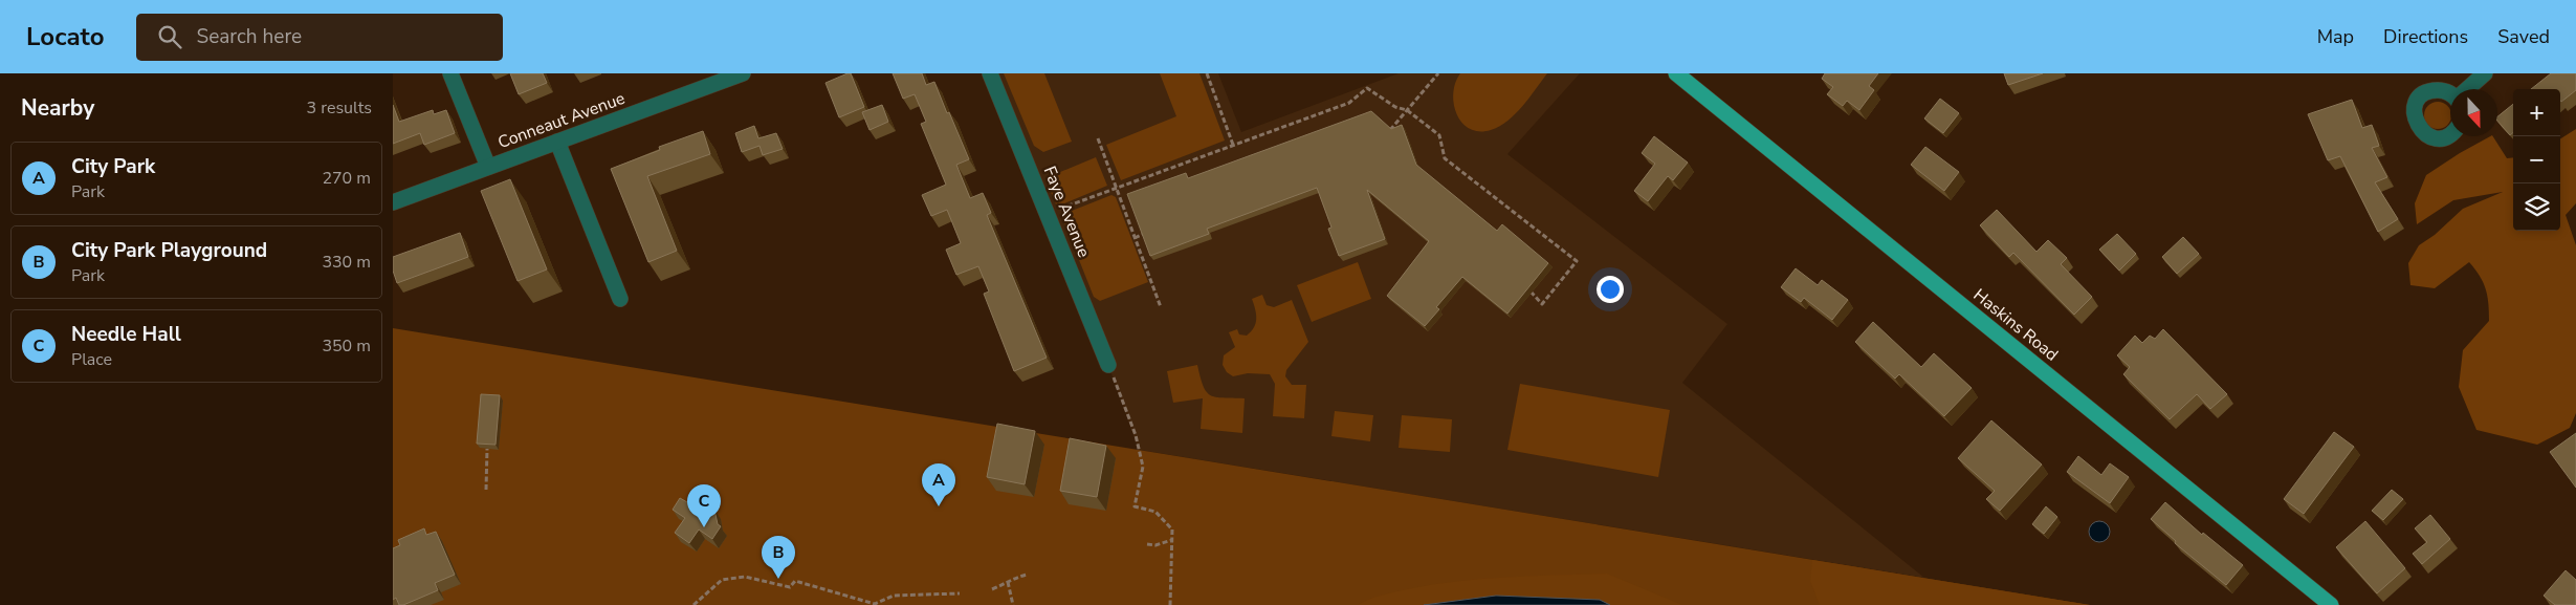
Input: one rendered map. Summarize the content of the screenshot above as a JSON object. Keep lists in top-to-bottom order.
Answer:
{
  "streets": {
    "main road": ["Haskins Road"],
    "street": ["Conneaut Avenue", "Faye Avenue"]
  },
  "north": "bottom",
  "page": {
    "header": "Locato",
    "search": "Search here",
    "nav": ["Map", "Directions", "Saved"],
    "heading": ["Nearby", "3 results"],
    "map_buttons": ["+", "−"],
    "list": [
      {
        "mark": "A",
        "name": "City Park",
        "note": "Park",
        "value": "270 m"
      },
      {
        "mark": "B",
        "name": "City Park Playground",
        "note": "Park",
        "value": "330 m"
      },
      {
        "mark": "C",
        "name": "Needle Hall",
        "note": "Place",
        "value": "350 m"
      }
    ],
    "pins": ["A", "C", "B"]
  }
}
